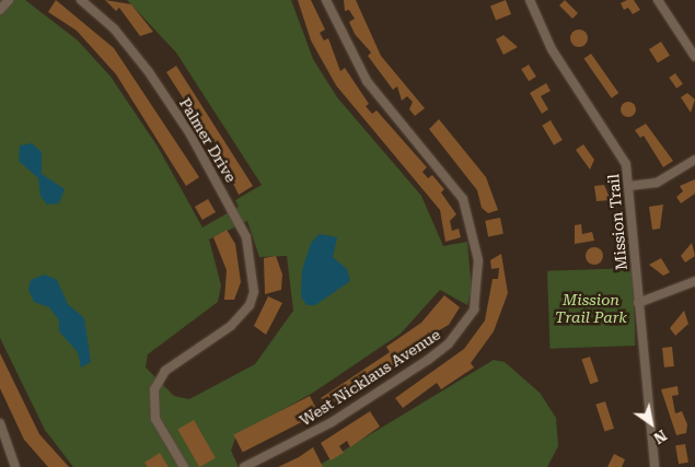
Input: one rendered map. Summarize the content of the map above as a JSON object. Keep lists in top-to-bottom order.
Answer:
{
  "streets": {
    "street": ["Palmer Drive", "Mission Trail", "West Nicklaus Avenue"]
  },
  "parks": ["Mission Trail Park"],
  "north": "bottom right"
}
